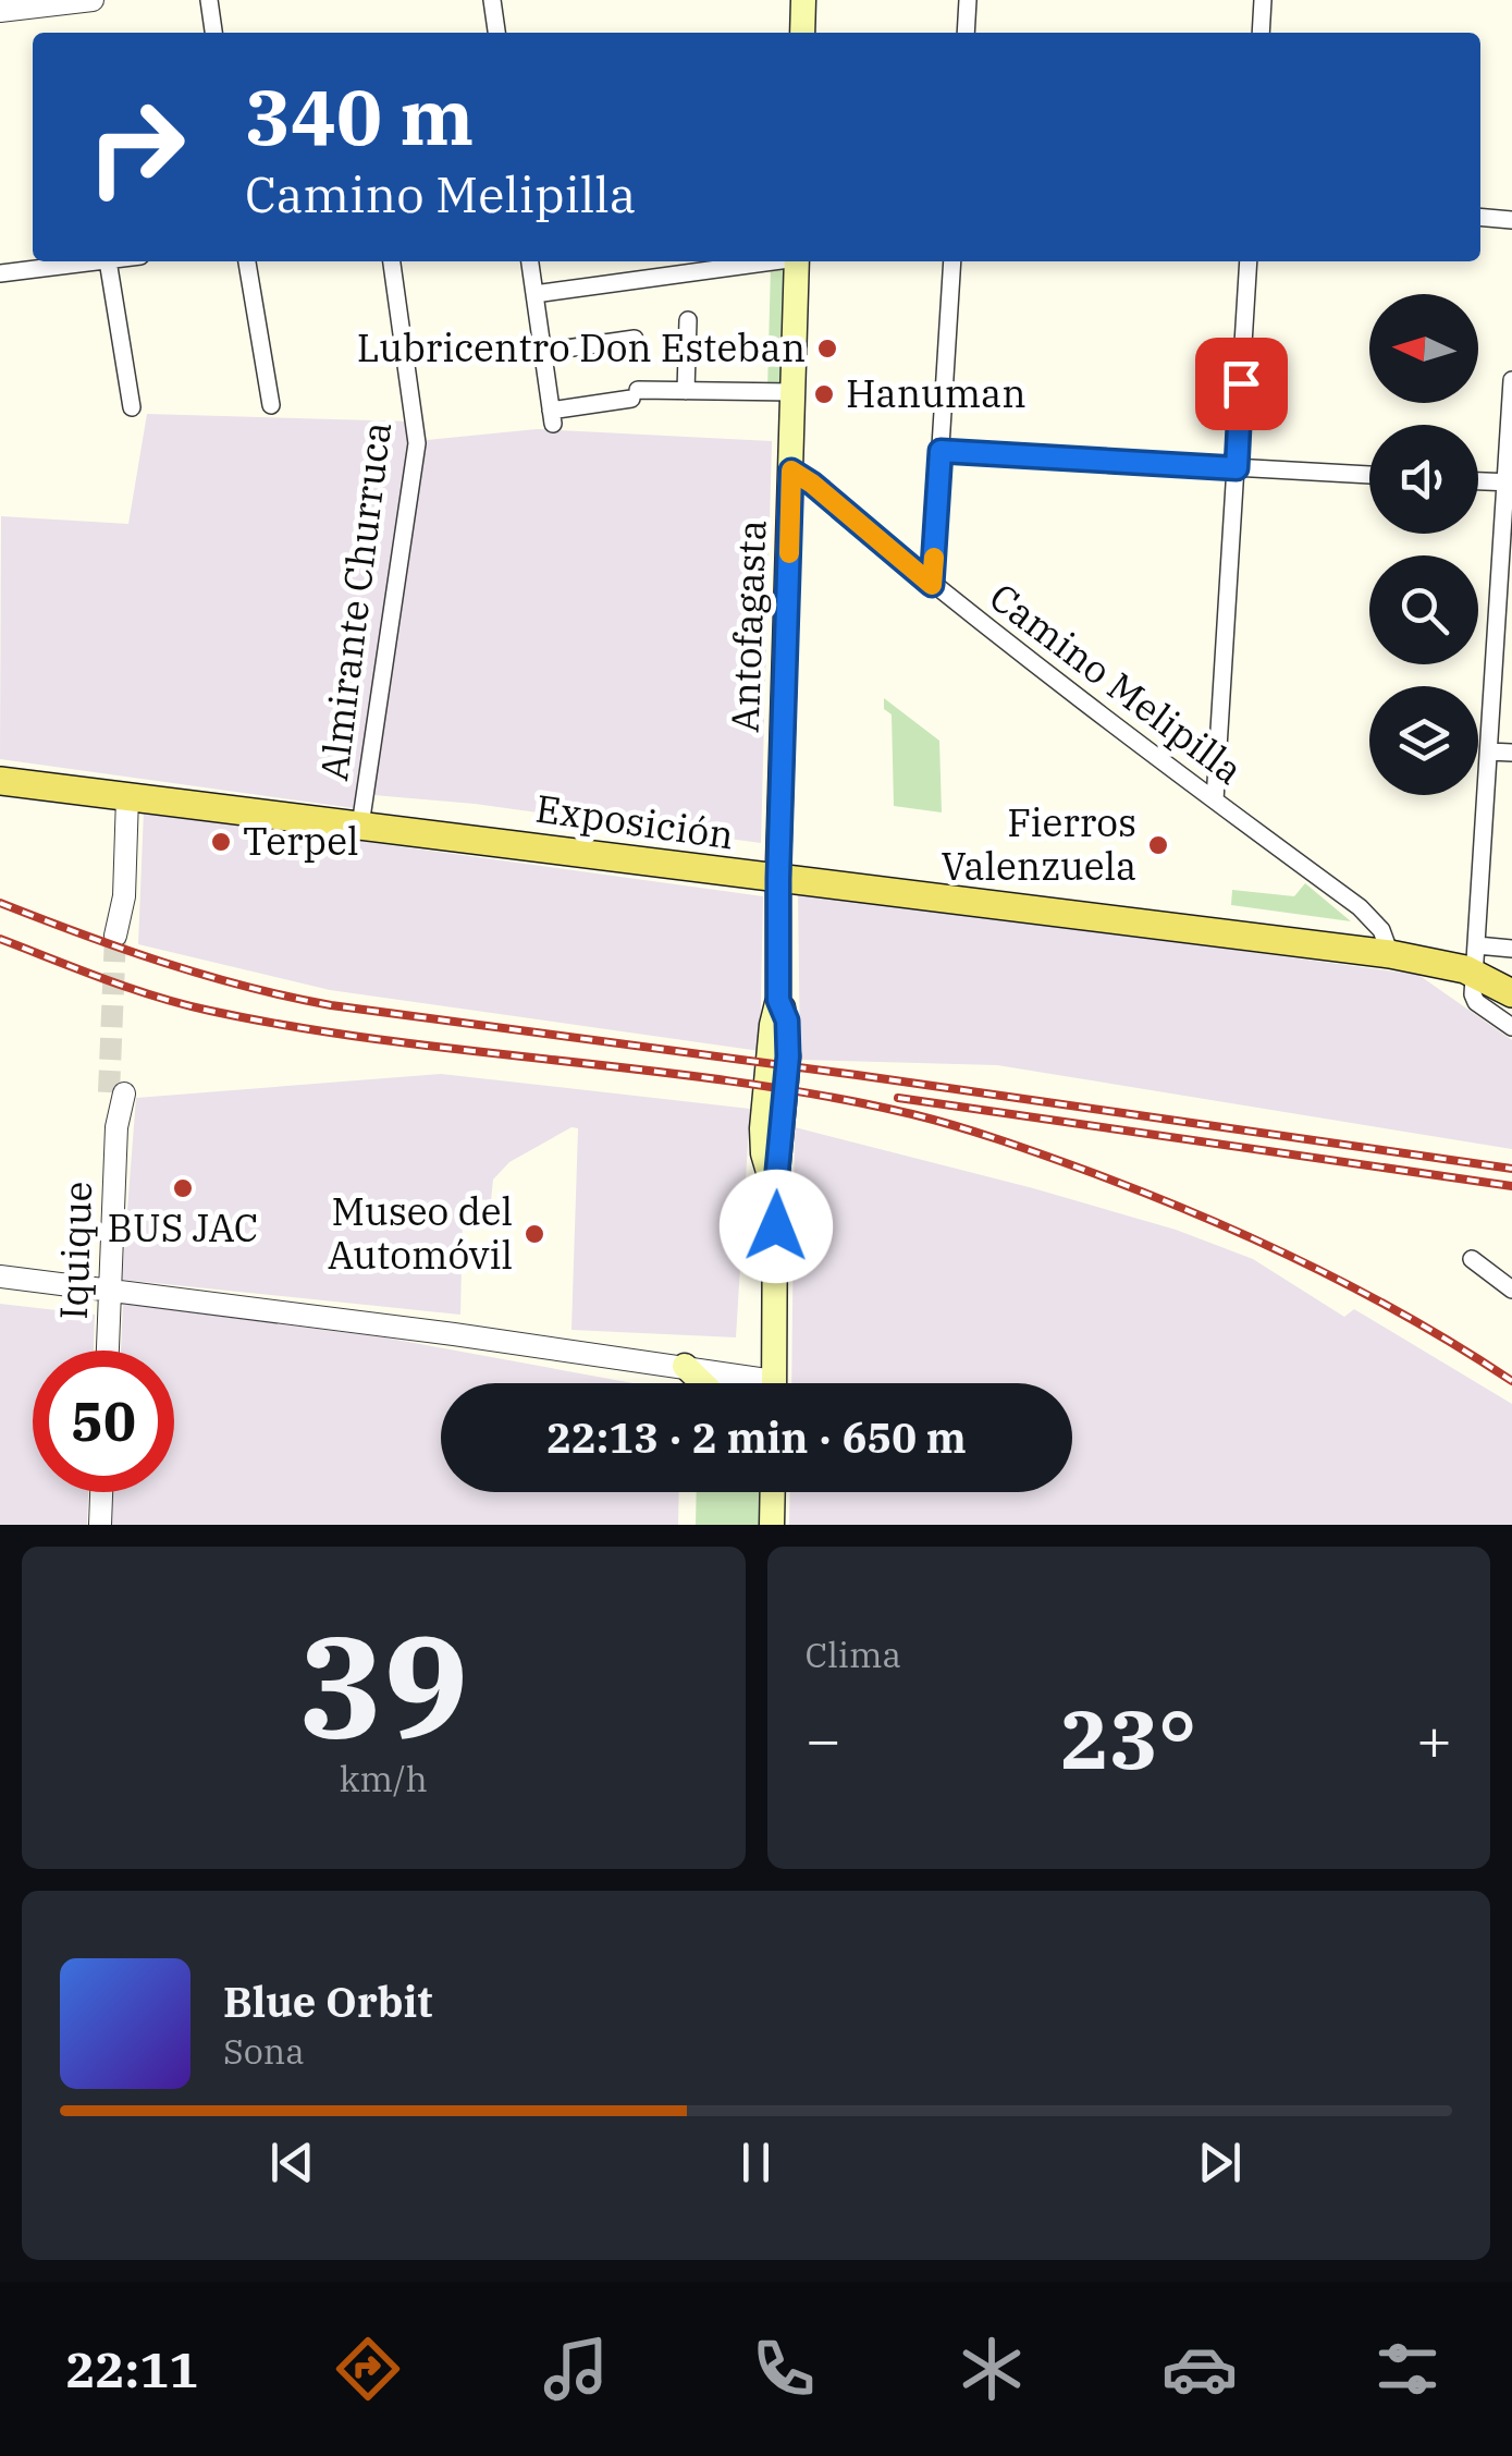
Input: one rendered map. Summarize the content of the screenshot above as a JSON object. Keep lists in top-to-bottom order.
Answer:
{
  "streets": {
    "main road": ["Antofagasta", "Exposición"],
    "street": ["Almirante Churruca", "Camino Melipilla", "Iquique"]
  },
  "crossings": [
    ["Almirante Churruca", "Exposición"],
    ["Antofagasta", "Camino Melipilla"],
    ["Antofagasta", "Exposición"],
    ["Camino Melipilla", "Exposición"]
  ],
  "places": [
    "Lubricentro Don Esteban",
    "Hanuman",
    "Terpel",
    "Fierros Valenzuela",
    "BUS JAC",
    "Museo del Automóvil"
  ],
  "north": "left",
  "page": {
    "turn": ["340 m", "Camino Melipilla"],
    "limit": "50",
    "trip": "22:13 · 2 min · 650 m",
    "tile": [
      ["39", "km/h"],
      "Clima"
    ],
    "heat": ["−", "23°", "+"],
    "song": ["Blue Orbit", "Sona"],
    "tabs": "22:11"
  }
}
